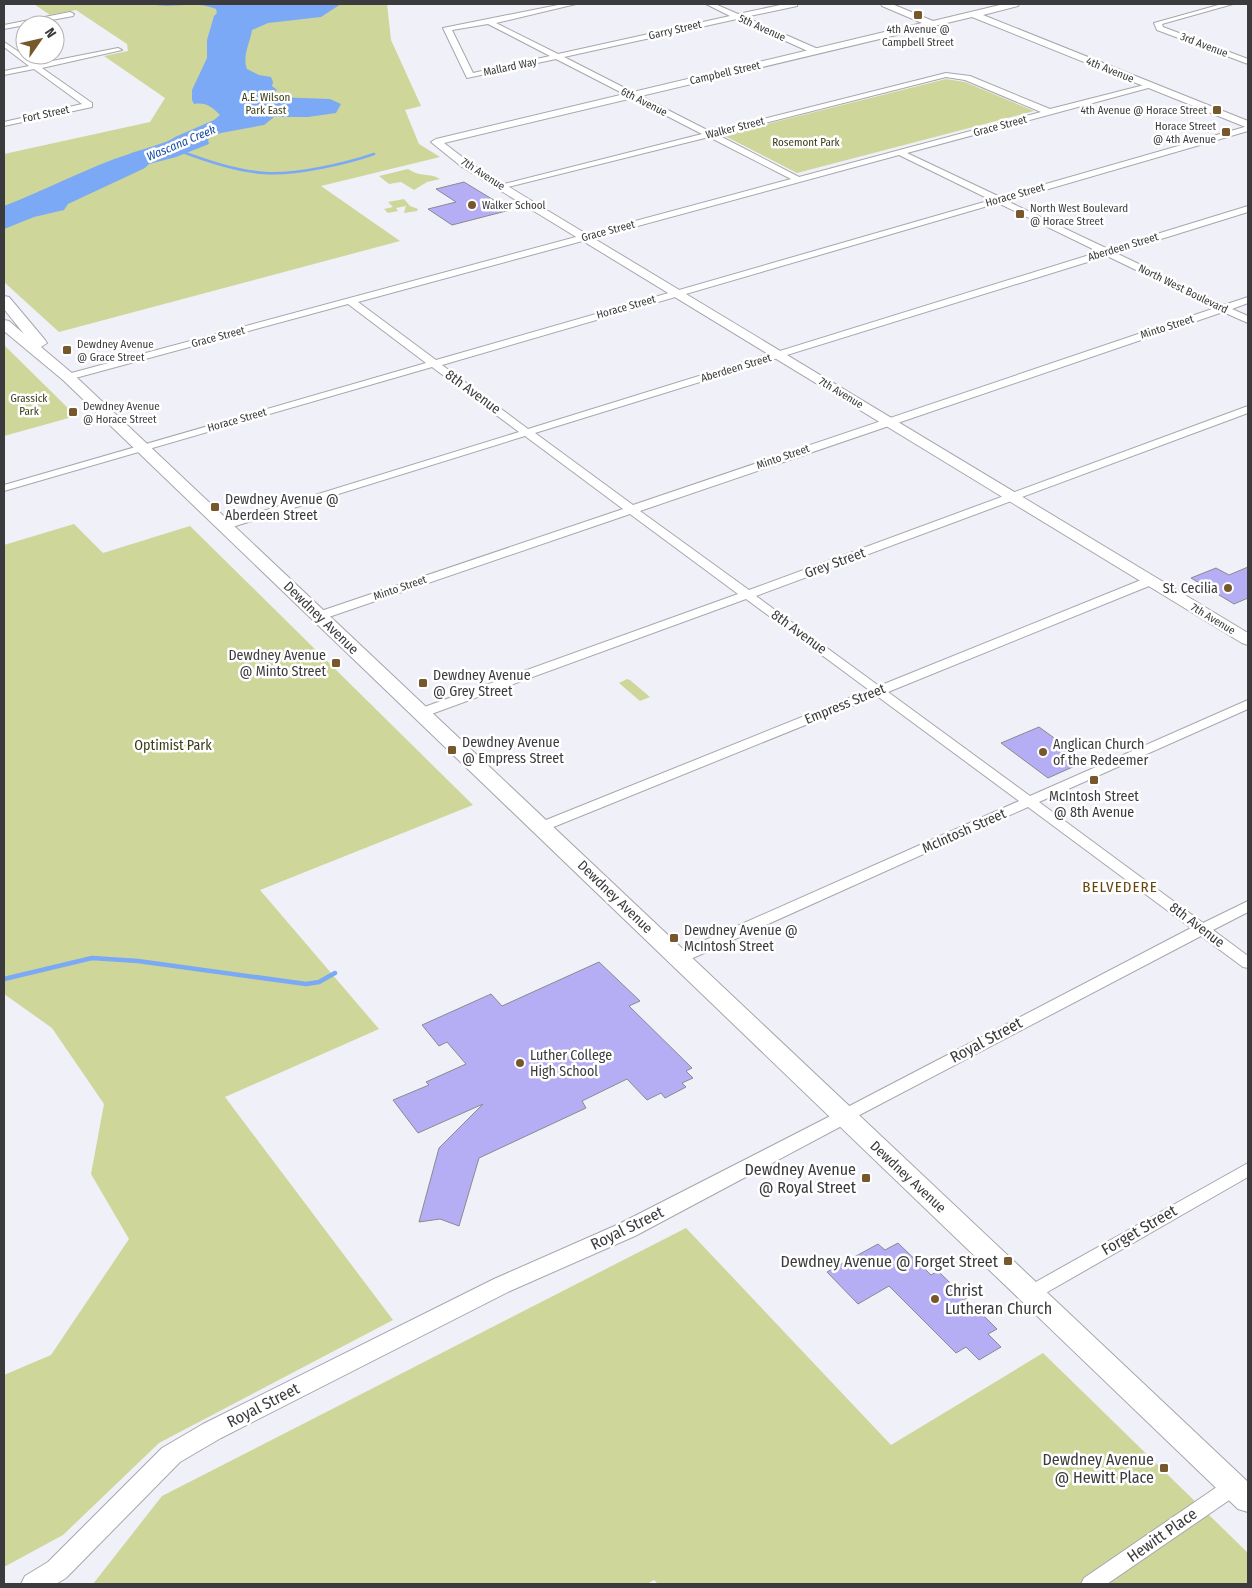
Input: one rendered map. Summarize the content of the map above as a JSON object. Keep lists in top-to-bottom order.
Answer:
{
  "streets": {
    "main road": ["Dewdney Avenue"],
    "street": [
      "5th Avenue",
      "Garry Street",
      "3rd Avenue",
      "Mallard Way",
      "4th Avenue",
      "Campbell Street",
      "6th Avenue",
      "Fort Street",
      "Grace Street",
      "Walker Street",
      "7th Avenue",
      "Horace Street",
      "Aberdeen Street",
      "North West Boulevard",
      "Minto Street",
      "8th Avenue",
      "Grey Street",
      "Empress Street",
      "McIntosh Street",
      "Royal Street",
      "Forget Street",
      "Hewitt Place"
    ]
  },
  "crossings": [
    ["5th Avenue", "Garry Street"],
    ["5th Avenue", "Campbell Street"],
    ["Garry Street", "Mallard Way"],
    ["Garry Street", "6th Avenue"],
    ["Mallard Way", "6th Avenue"],
    ["4th Avenue", "Campbell Street"],
    ["4th Avenue", "Grace Street"],
    ["4th Avenue", "Horace Street"],
    ["Campbell Street", "6th Avenue"],
    ["Campbell Street", "7th Avenue"],
    ["6th Avenue", "Grace Street"],
    ["6th Avenue", "Walker Street"],
    ["Grace Street", "Walker Street"],
    ["Grace Street", "7th Avenue"],
    ["Grace Street", "North West Boulevard"],
    ["Grace Street", "8th Avenue"],
    ["Grace Street", "Dewdney Avenue"],
    ["Walker Street", "7th Avenue"],
    ["7th Avenue", "Horace Street"],
    ["7th Avenue", "Aberdeen Street"],
    ["7th Avenue", "Minto Street"],
    ["7th Avenue", "Grey Street"],
    ["7th Avenue", "Empress Street"],
    ["Horace Street", "North West Boulevard"],
    ["Horace Street", "8th Avenue"],
    ["Horace Street", "Dewdney Avenue"],
    ["Aberdeen Street", "North West Boulevard"],
    ["Aberdeen Street", "8th Avenue"],
    ["Aberdeen Street", "Dewdney Avenue"],
    ["North West Boulevard", "Minto Street"],
    ["Minto Street", "8th Avenue"],
    ["Minto Street", "Dewdney Avenue"],
    ["8th Avenue", "Grey Street"],
    ["8th Avenue", "Empress Street"],
    ["8th Avenue", "McIntosh Street"],
    ["8th Avenue", "Royal Street"],
    ["Grey Street", "Dewdney Avenue"],
    ["Dewdney Avenue", "Empress Street"],
    ["Dewdney Avenue", "McIntosh Street"],
    ["Dewdney Avenue", "Royal Street"],
    ["Dewdney Avenue", "Forget Street"],
    ["Dewdney Avenue", "Hewitt Place"]
  ],
  "districts": ["BELVEDERE"],
  "water": ["Wascana Creek"],
  "parks": [
    "A.E. Wilson Park East",
    "Rosemont Park",
    "Grassick Park",
    "Optimist Park"
  ],
  "places": {
    "transit": [
      "4th Avenue @ Campbell Street",
      "4th Avenue @ Horace Street",
      "Horace Street @ 4th Avenue",
      "North West Boulevard @ Horace Street",
      "Dewdney Avenue @ Grace Street",
      "Dewdney Avenue @ Horace Street",
      "Dewdney Avenue @ Aberdeen Street",
      "Dewdney Avenue @ Minto Street",
      "Dewdney Avenue @ Grey Street",
      "Dewdney Avenue @ Empress Street",
      "McIntosh Street @ 8th Avenue",
      "Dewdney Avenue @ McIntosh Street",
      "Dewdney Avenue @ Royal Street",
      "Dewdney Avenue @ Forget Street",
      "Dewdney Avenue @ Hewitt Place"
    ],
    "other": [
      "Walker School",
      "St. Cecilia",
      "Anglican Church of the Redeemer",
      "Luther College High School",
      "Christ Lutheran Church"
    ]
  },
  "north": "top right"
}
